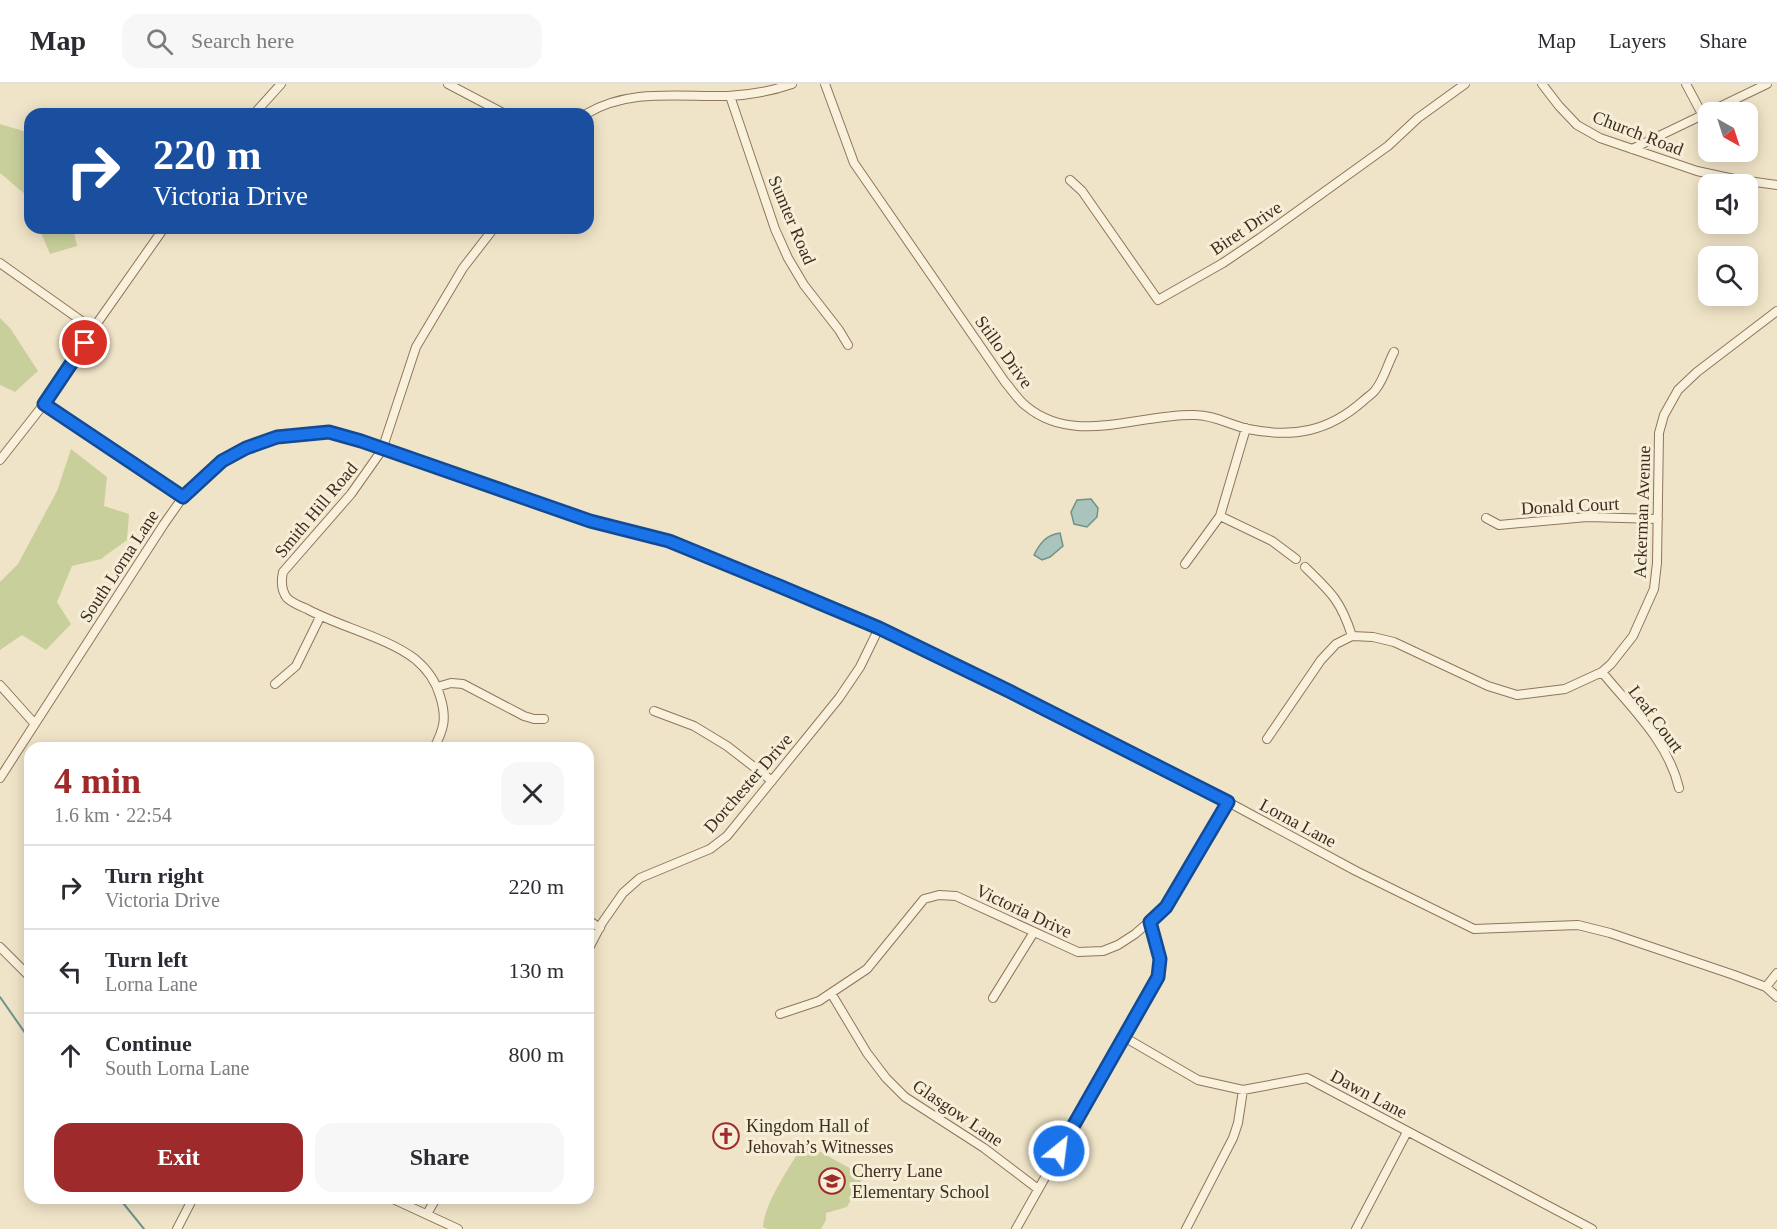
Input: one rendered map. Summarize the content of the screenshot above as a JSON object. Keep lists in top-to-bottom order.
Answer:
{
  "streets": {
    "street": [
      "Church Road",
      "Sumter Road",
      "Biret Drive",
      "Stillo Drive",
      "Donald Court",
      "Smith Hill Road",
      "Ackerman Avenue",
      "South Lorna Lane",
      "Leaf Court",
      "Dorchester Drive",
      "Lorna Lane",
      "Victoria Drive",
      "Dawn Lane",
      "Glasgow Lane"
    ]
  },
  "crossings": [
    ["Donald Court", "Ackerman Avenue"],
    ["Smith Hill Road", "South Lorna Lane"],
    ["Smith Hill Road", "Lorna Lane"],
    ["Ackerman Avenue", "Leaf Court"],
    ["South Lorna Lane", "Lorna Lane"],
    ["Dorchester Drive", "Lorna Lane"],
    ["Lorna Lane", "Victoria Drive"],
    ["Victoria Drive", "Glasgow Lane"]
  ],
  "places": {
    "church": ["Kingdom Hall of Jehovah’s Witnesses"],
    "school or university": ["Cherry Lane Elementary School"]
  },
  "north": "bottom right",
  "page": {
    "header": "Map",
    "search": "Search here",
    "nav": ["Map", "Layers", "Share"],
    "turn": ["220 m", "Victoria Drive"],
    "heading": ["4 min", "1.6 km · 22:54"],
    "list": [
      {
        "name": "Turn right",
        "note": "Victoria Drive",
        "value": "220 m"
      },
      {
        "name": "Turn left",
        "note": "Lorna Lane",
        "value": "130 m"
      },
      {
        "name": "Continue",
        "note": "South Lorna Lane",
        "value": "800 m"
      }
    ],
    "buttons": ["Exit", "Share"]
  }
}
